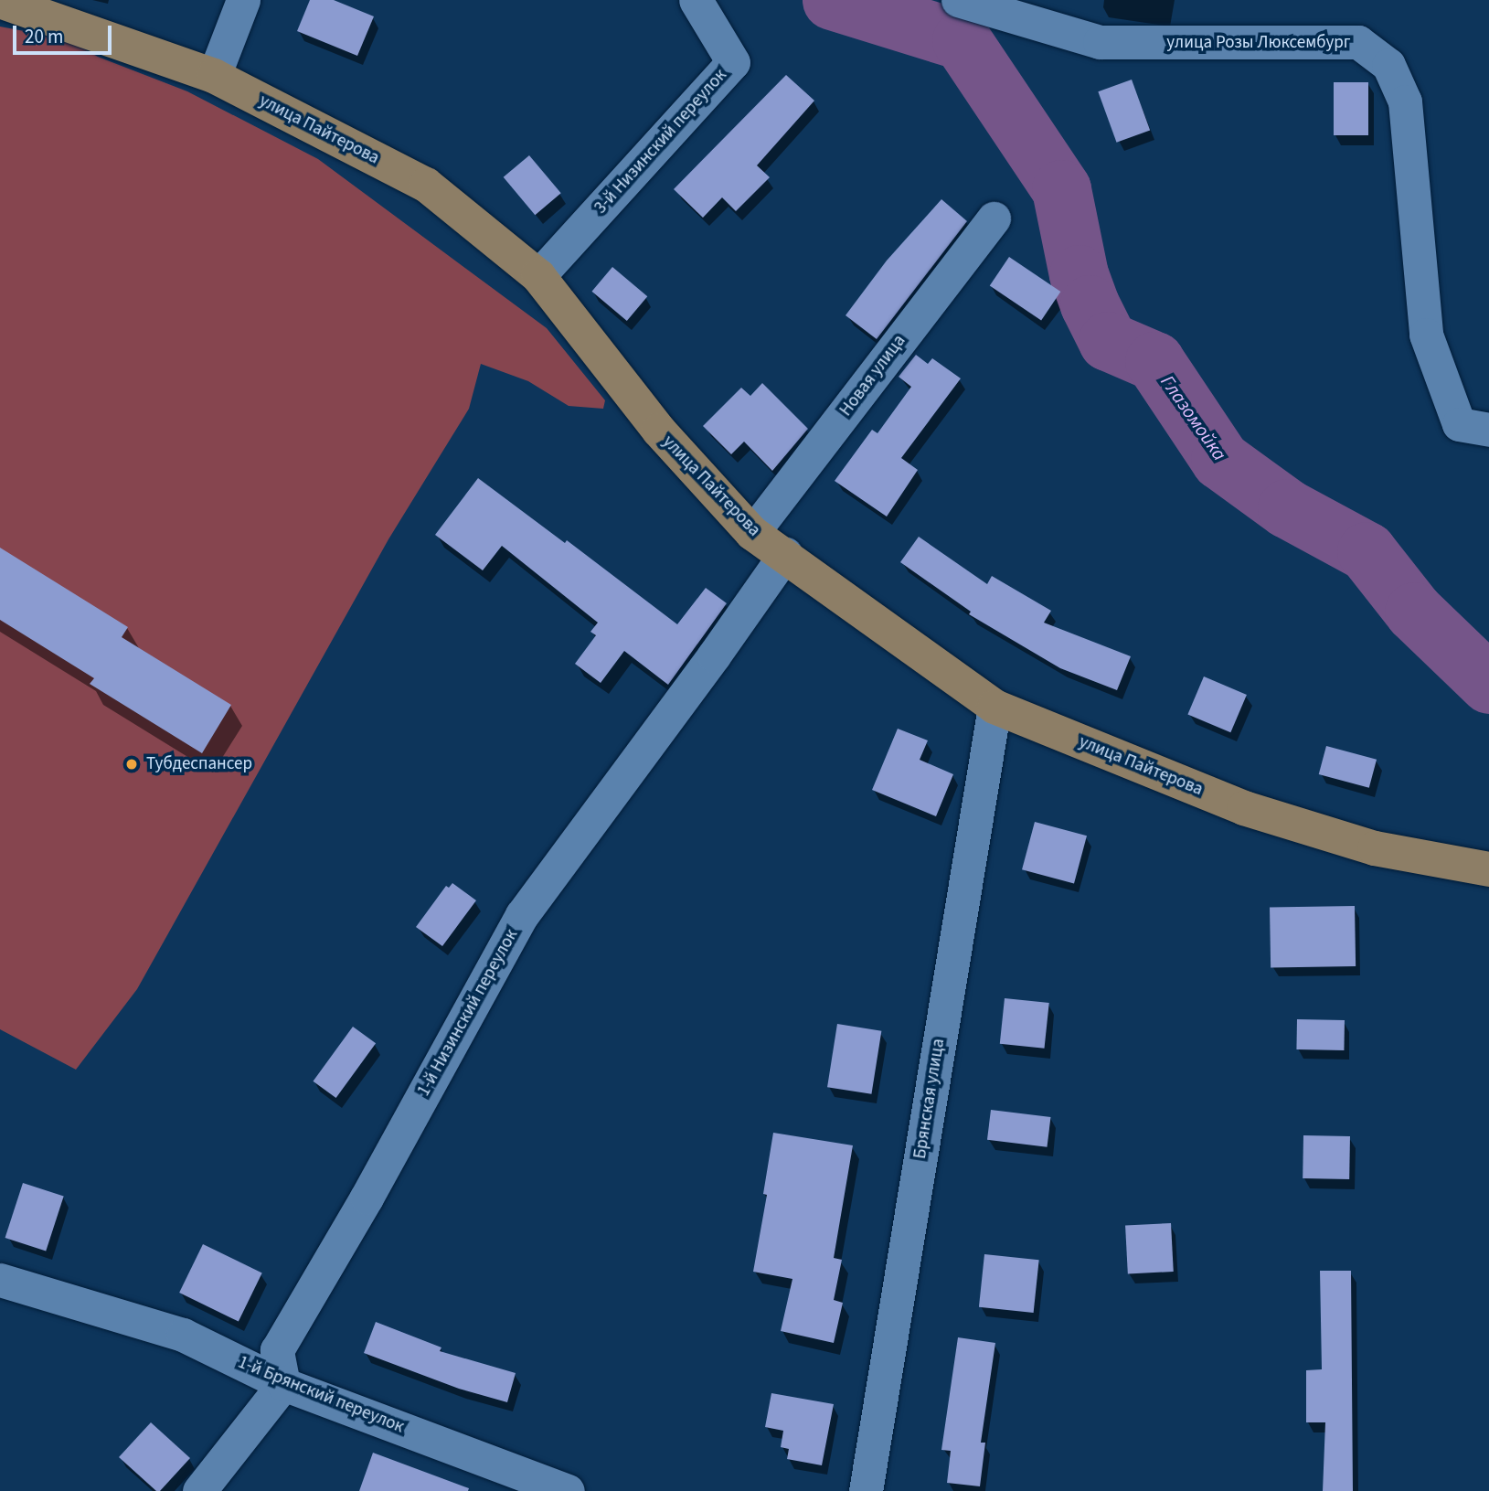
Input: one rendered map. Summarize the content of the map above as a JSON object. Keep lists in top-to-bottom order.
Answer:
{
  "streets": {
    "main road": ["улица Пайтерова"],
    "street": [
      "улица Розы Люксембург",
      "3-й Низинский переулок",
      "Новая улица",
      "1-й Низинский переулок",
      "Брянская улица",
      "1-й Брянский переулок"
    ]
  },
  "crossings": [
    ["улица Пайтерова", "3-й Низинский переулок"],
    ["улица Пайтерова", "Новая улица"],
    ["улица Пайтерова", "1-й Низинский переулок"],
    ["улица Пайтерова", "Брянская улица"],
    ["1-й Низинский переулок", "1-й Брянский переулок"]
  ],
  "water": ["Глазомойка"],
  "places": ["Тубдеспансер"],
  "scale_bar": "20 m"
}
